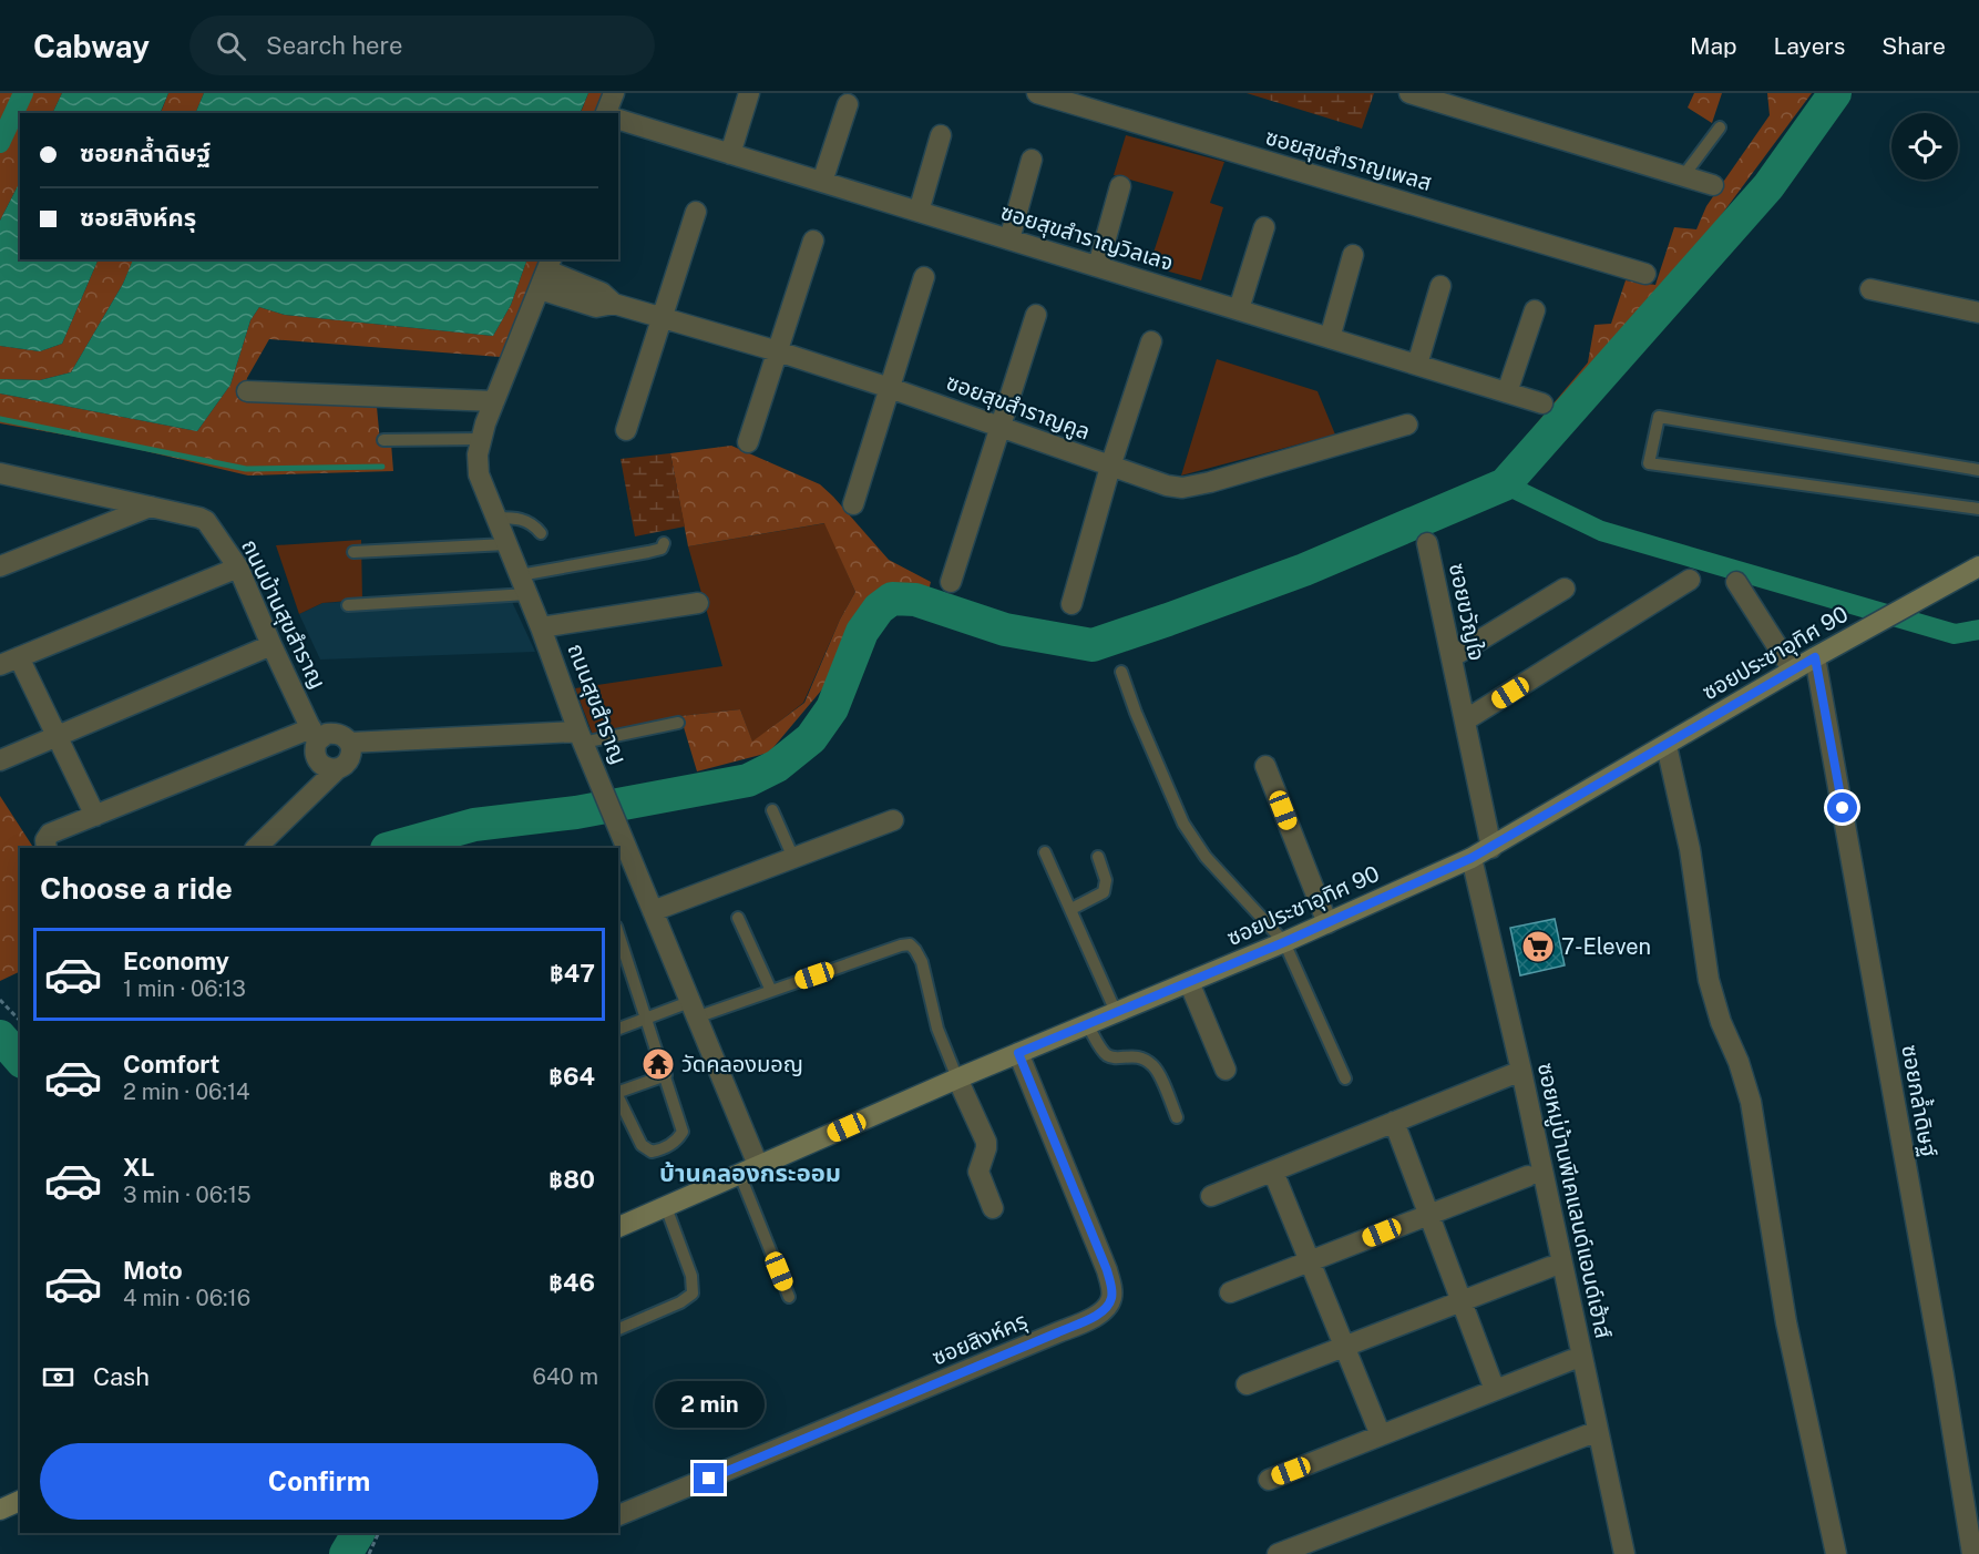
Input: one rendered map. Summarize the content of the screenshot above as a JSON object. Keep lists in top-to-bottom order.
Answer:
{
  "streets": {
    "street": [
      "ซอยสุขสำราญเพลส",
      "ซอยสุขสำราญวิลเลจ",
      "ซอยสุขสำราญคูล",
      "ซอยขวัญใจ",
      "ถนนบ้านสุขสำราญ",
      "ซอยประชาอุทิศ 90",
      "ถนนสุขสำราญ",
      "ซอยกล้ำดิษฐ์",
      "ซอยหมู่บ้านพีเคแลนด์แอนด์เฮ้าส์",
      "ซอยสิงห์ครุ"
    ]
  },
  "crossings": [
    ["ซอยสุขสำราญคูล", "ถนนสุขสำราญ"],
    ["ซอยขวัญใจ", "ซอยประชาอุทิศ 90"],
    ["ซอยประชาอุทิศ 90", "ถนนสุขสำราญ"],
    ["ซอยประชาอุทิศ 90", "ซอยกล้ำดิษฐ์"],
    ["ซอยประชาอุทิศ 90", "ซอยหมู่บ้านพีเคแลนด์แอนด์เฮ้าส์"],
    ["ซอยประชาอุทิศ 90", "ซอยสิงห์ครุ"]
  ],
  "districts": ["บ้านคลองกระออม"],
  "places": {
    "supermarket": ["7-Eleven"],
    "temple": ["วัดคลองมอญ"]
  },
  "page": {
    "header": "Cabway",
    "search": "Search here",
    "nav": ["Map", "Layers", "Share"],
    "banner": ["ซอยกล้ำดิษฐ์", "ซอยสิงห์ครุ"],
    "heading": "Choose a ride",
    "list": [
      {
        "name": "Economy",
        "note": "1 min · 06:13",
        "value": "฿47"
      },
      {
        "name": "Comfort",
        "note": "2 min · 06:14",
        "value": "฿64"
      },
      {
        "name": "XL",
        "note": "3 min · 06:15",
        "value": "฿80"
      },
      {
        "name": "Moto",
        "note": "4 min · 06:16",
        "value": "฿46"
      }
    ],
    "pay": ["Cash", "640 m"],
    "bubble": "2 min",
    "buttons": "Confirm"
  }
}
